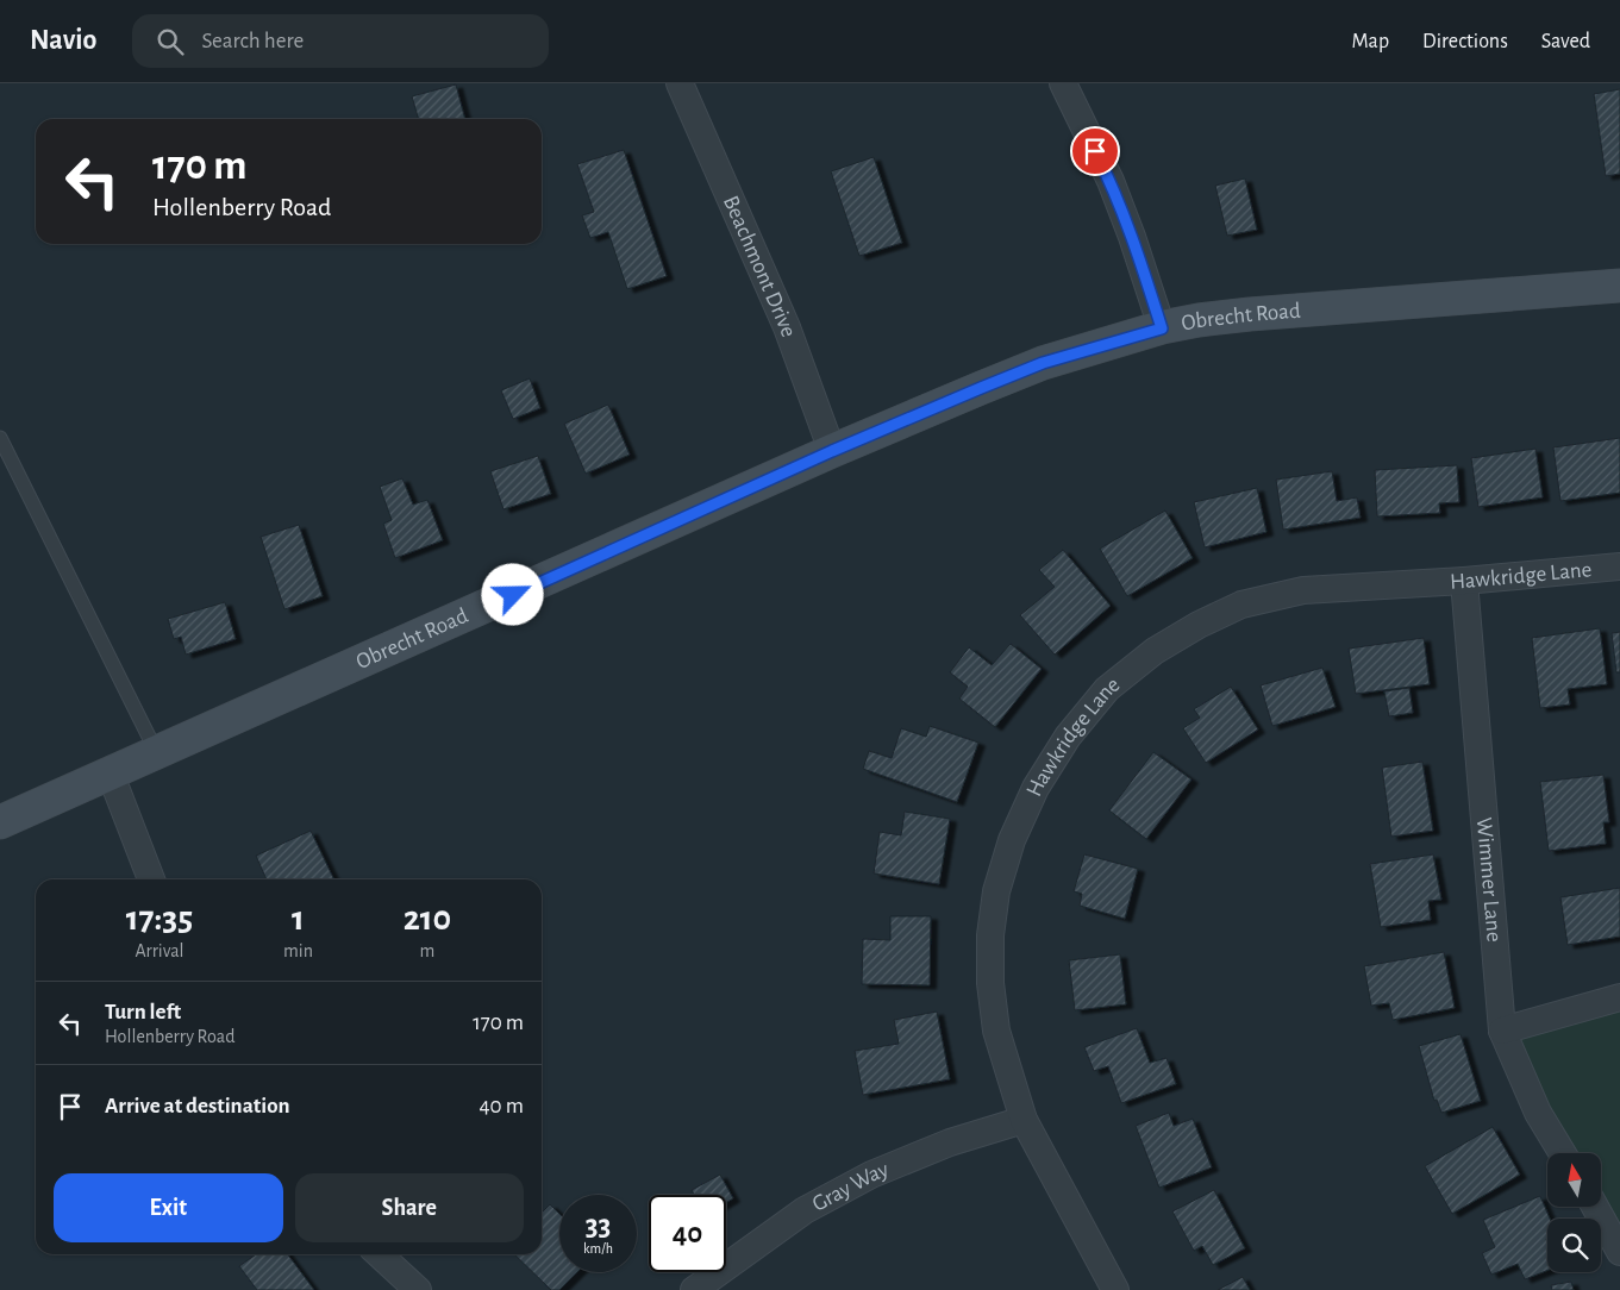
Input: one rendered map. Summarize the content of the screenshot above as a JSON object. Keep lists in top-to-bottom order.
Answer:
{
  "streets": {
    "street": [
      "Beachmont Drive",
      "Obrecht Road",
      "Hawkridge Lane",
      "Wimmer Lane",
      "Gray Way"
    ]
  },
  "crossings": [
    ["Beachmont Drive", "Obrecht Road"],
    ["Hawkridge Lane", "Wimmer Lane"],
    ["Hawkridge Lane", "Gray Way"]
  ],
  "north": "top",
  "page": {
    "header": "Navio",
    "search": "Search here",
    "nav": ["Map", "Directions", "Saved"],
    "turn": ["170 m", "Hollenberry Road"],
    "eta": [
      "17:35",
      "Arrival",
      "1",
      "min",
      "210",
      "m"
    ],
    "list": [
      {
        "name": "Turn left",
        "note": "Hollenberry Road",
        "value": "170 m"
      },
      {
        "name": "Arrive at destination",
        "value": "40 m"
      }
    ],
    "buttons": ["Exit", "Share"],
    "speed": "33 km/h",
    "limit": "40"
  }
}
